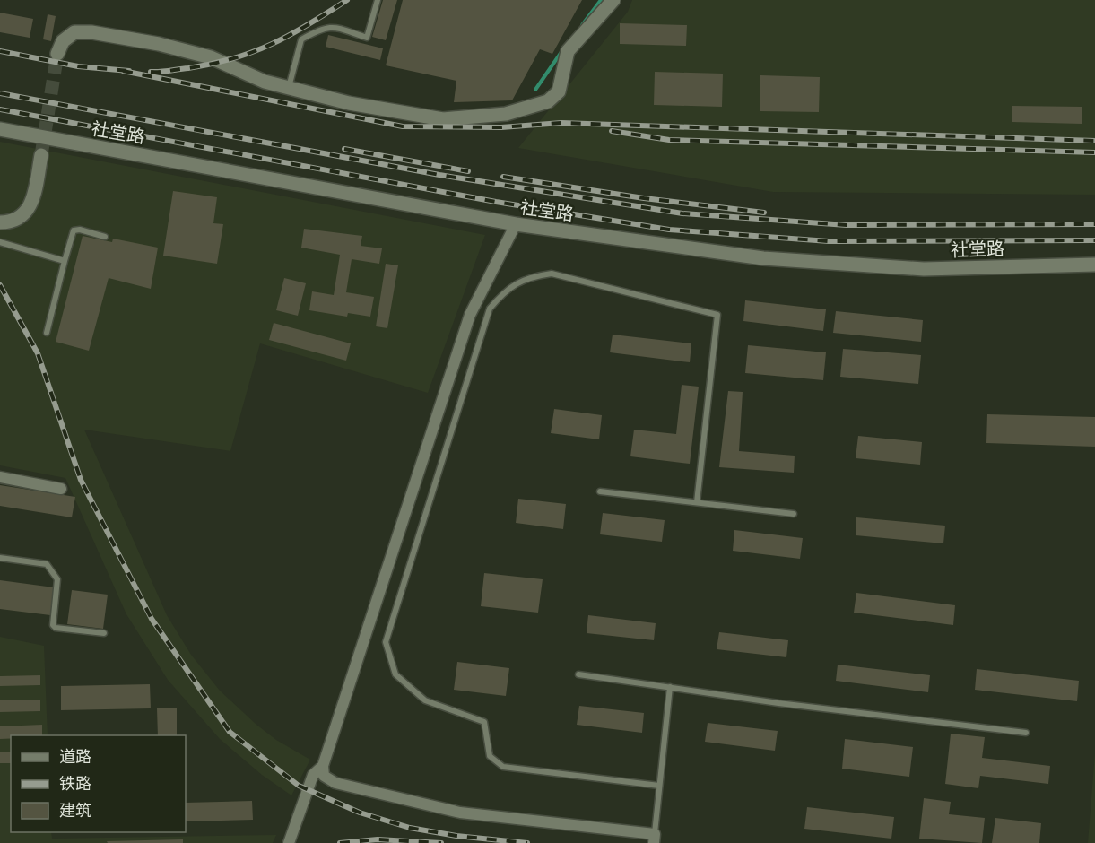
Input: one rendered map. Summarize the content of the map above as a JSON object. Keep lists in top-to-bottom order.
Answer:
{
  "streets": {
    "street": ["社堂路"]
  },
  "legend": ["道路", "铁路", "建筑"]
}
